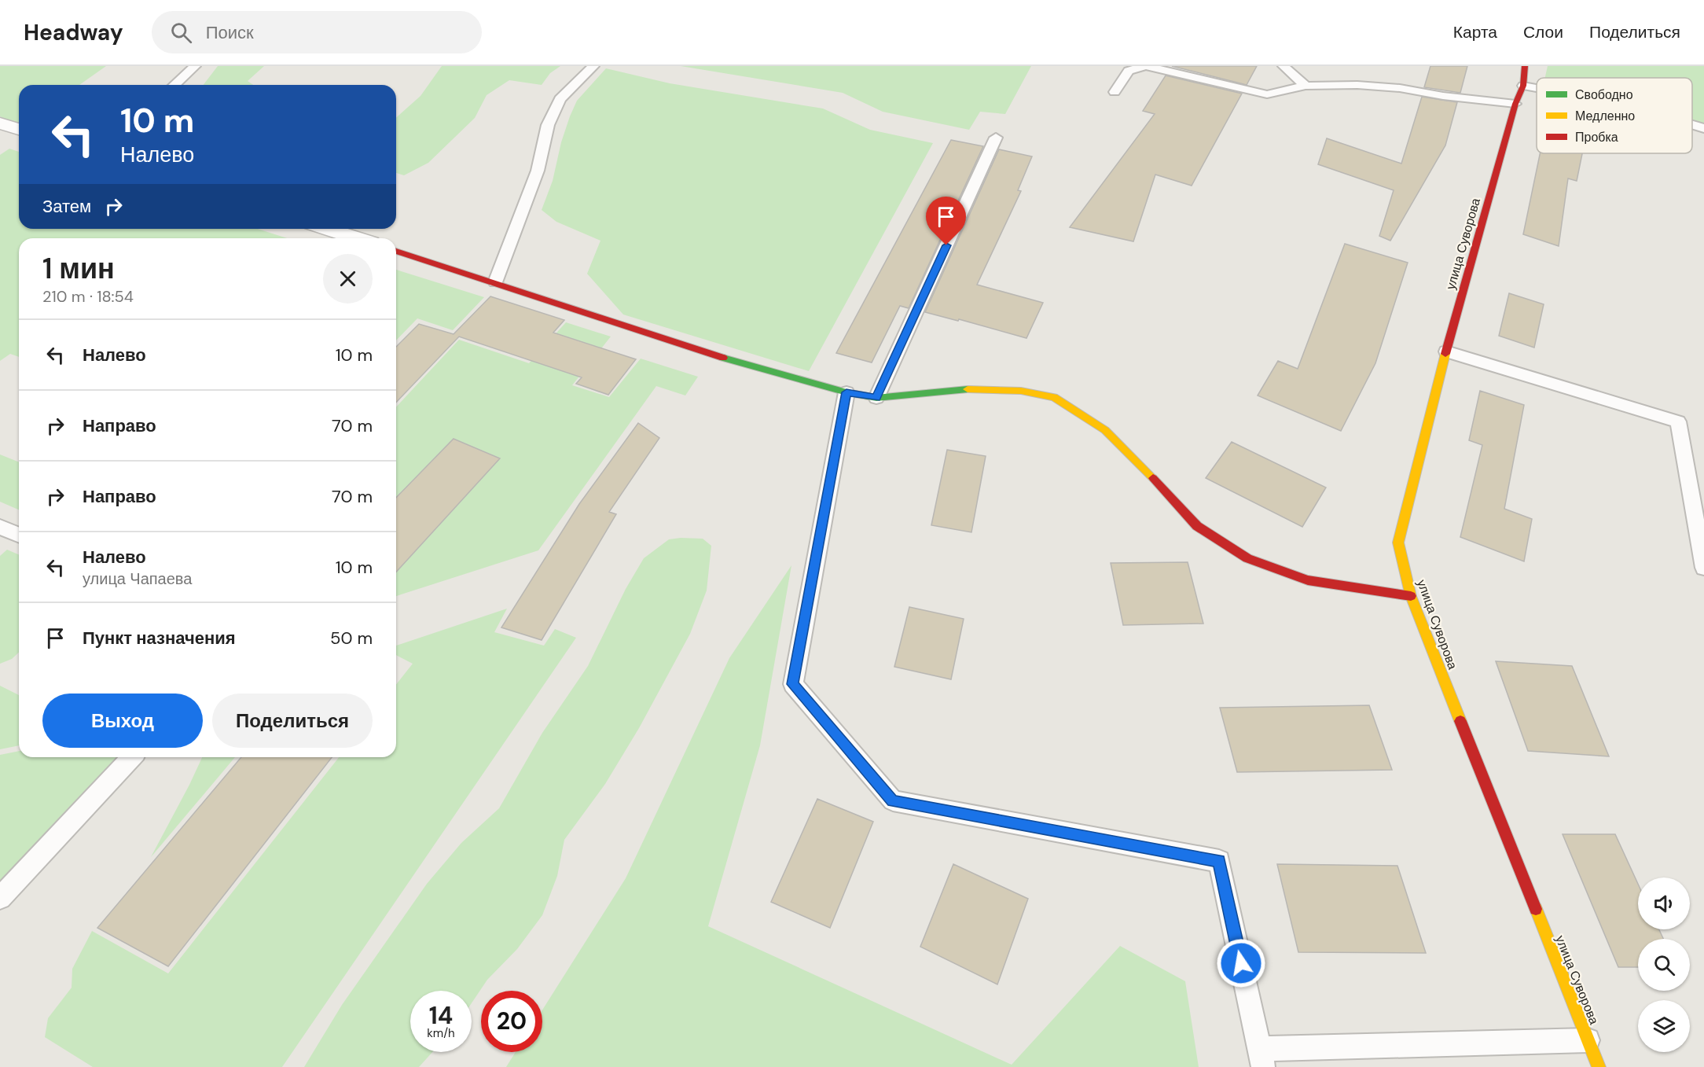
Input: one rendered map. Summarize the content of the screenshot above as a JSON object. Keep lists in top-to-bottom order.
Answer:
{
  "streets": {
    "street": ["улица Суворова"]
  },
  "legend": ["Свободно", "Медленно", "Пробка"],
  "page": {
    "header": "Headway",
    "search": "Поиск",
    "nav": ["Карта", "Слои", "Поделиться"],
    "turn": ["10 m", "Налево"],
    "then": "Затем",
    "heading": ["1 мин", "210 m · 18:54"],
    "list": [
      {
        "name": "Налево",
        "value": "10 m"
      },
      {
        "name": "Направо",
        "value": "70 m"
      },
      {
        "name": "Направо",
        "value": "70 m"
      },
      {
        "name": "Налево",
        "note": "улица Чапаева",
        "value": "10 m"
      },
      {
        "name": "Пункт назначения",
        "value": "50 m"
      }
    ],
    "buttons": ["Выход", "Поделиться"],
    "speed": "14 km/h",
    "limit": "20"
  }
}
